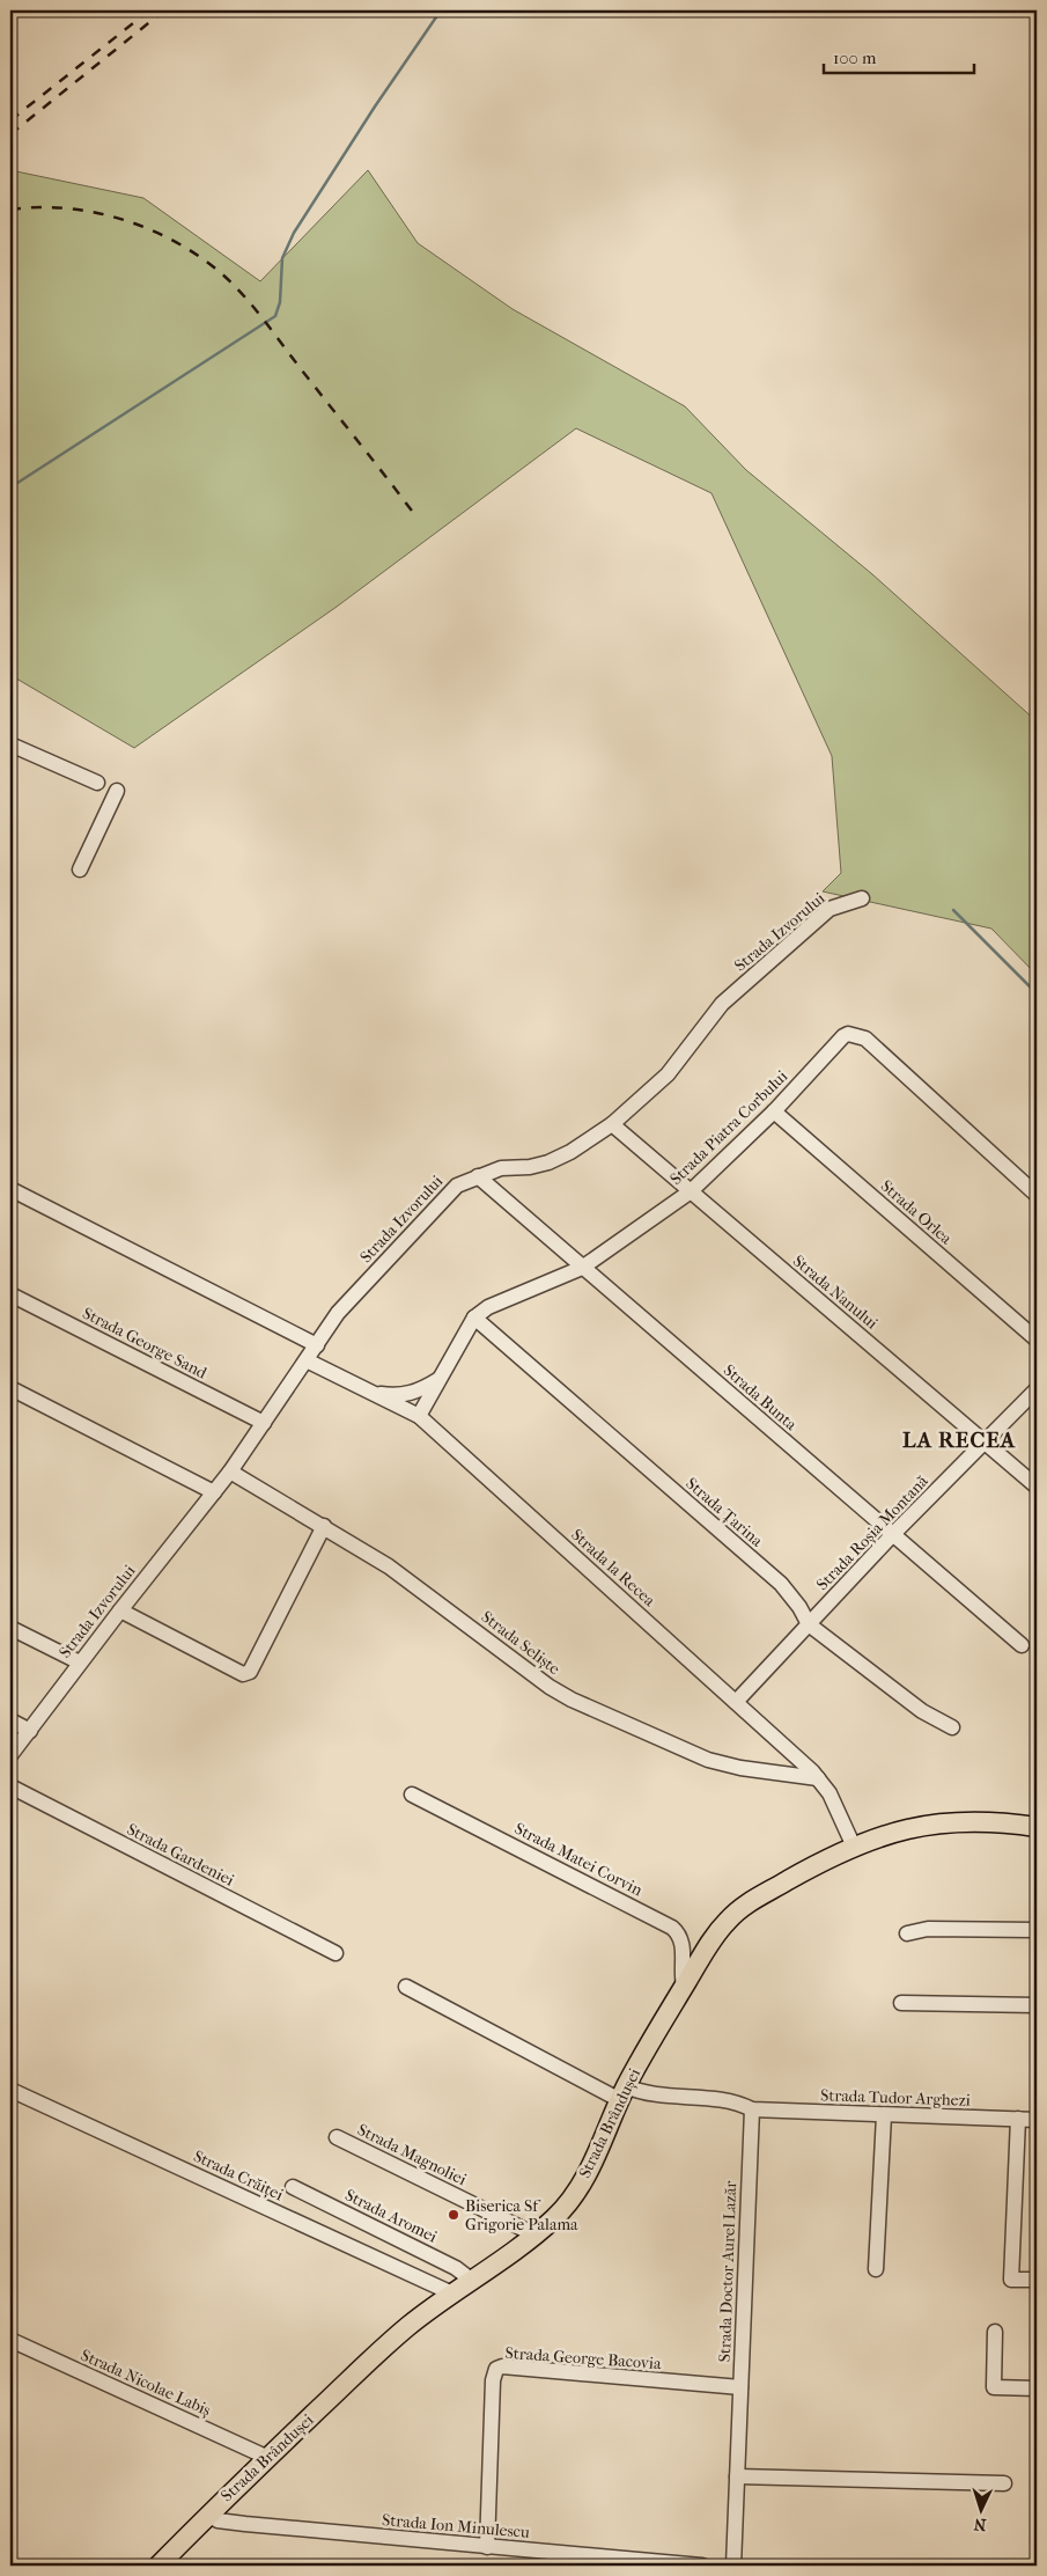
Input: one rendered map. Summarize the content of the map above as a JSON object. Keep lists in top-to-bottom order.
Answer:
{
  "streets": {
    "main road": ["Strada Brândușei"],
    "street": [
      "Strada Izvorului",
      "Strada Piatra Corbului",
      "Strada Orlea",
      "Strada Nanului",
      "Strada George Sand",
      "Strada Bunta",
      "Strada Țarina",
      "Strada Roșia Montană",
      "Strada la Recea",
      "Strada Seliște",
      "Strada Gardeniei",
      "Strada Matei Corvin",
      "Strada Tudor Arghezi",
      "Strada Magnoliei",
      "Strada Crăiței",
      "Strada Aromei",
      "Strada Doctor Aurel Lazăr",
      "Strada George Bacovia",
      "Strada Nicolae Labiș",
      "Strada Ion Minulescu"
    ]
  },
  "crossings": [
    ["Strada Izvorului", "Strada Nanului"],
    ["Strada Izvorului", "Strada George Sand"],
    ["Strada Izvorului", "Strada Bunta"],
    ["Strada Izvorului", "Strada la Recea"],
    ["Strada Izvorului", "Strada Seliște"],
    ["Strada Piatra Corbului", "Strada Orlea"],
    ["Strada Piatra Corbului", "Strada Nanului"],
    ["Strada Piatra Corbului", "Strada Bunta"],
    ["Strada Piatra Corbului", "Strada Țarina"],
    ["Strada Piatra Corbului", "Strada la Recea"],
    ["Strada Nanului", "Strada Roșia Montană"],
    ["Strada Bunta", "Strada Roșia Montană"],
    ["Strada Țarina", "Strada Roșia Montană"],
    ["Strada Roșia Montană", "Strada la Recea"],
    ["Strada la Recea", "Strada Seliște"],
    ["Strada la Recea", "Strada Brândușei"],
    ["Strada Matei Corvin", "Strada Brândușei"],
    ["Strada Tudor Arghezi", "Strada Doctor Aurel Lazăr"],
    ["Strada Brândușei", "Strada Magnoliei"],
    ["Strada Brândușei", "Strada Crăiței"],
    ["Strada Brândușei", "Strada Aromei"],
    ["Strada Brândușei", "Strada Nicolae Labiș"],
    ["Strada Brândușei", "Strada Ion Minulescu"],
    ["Strada Doctor Aurel Lazăr", "Strada George Bacovia"],
    ["Strada George Bacovia", "Strada Ion Minulescu"]
  ],
  "districts": ["LA RECEA"],
  "places": ["Biserica Sf Grigorie Palama"],
  "scale_bar": "100 m",
  "north": "bottom"
}
